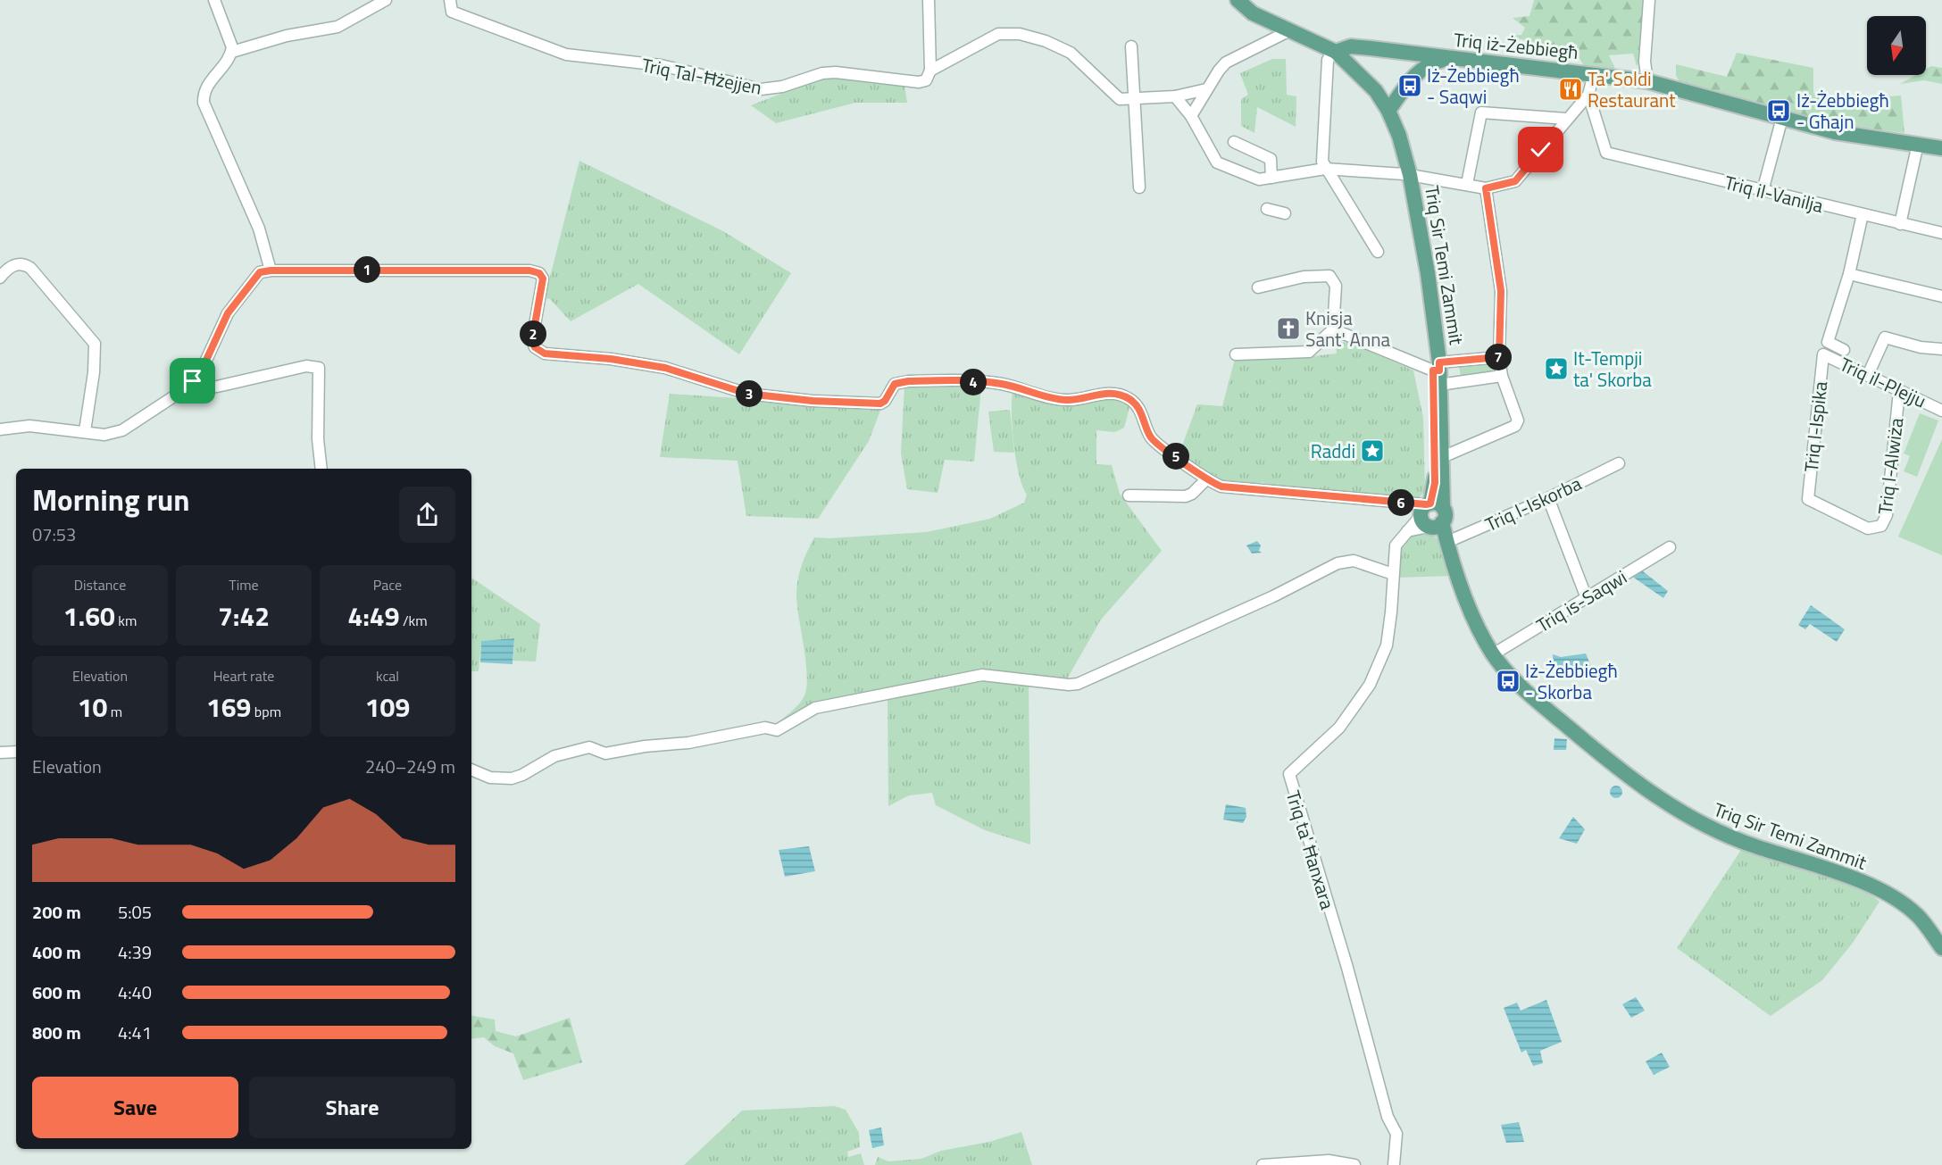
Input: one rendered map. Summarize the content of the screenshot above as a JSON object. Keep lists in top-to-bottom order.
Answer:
{
  "streets": {
    "main road": ["Triq iż-Żebbiegħ", "Triq Sir Temi Zammit"],
    "street": [
      "Triq Tal-Ħżejjen",
      "Triq il-Vanilja",
      "Triq il-Plejju",
      "Triq l-Ispika",
      "Triq l-Alwiża",
      "Triq l-Iskorba",
      "Triq is-Saqwi",
      "Triq ta' Ħanxara"
    ]
  },
  "crossings": [
    ["Triq iż-Żebbiegħ", "Triq Sir Temi Zammit"],
    ["Triq Sir Temi Zammit", "Triq l-Iskorba"],
    ["Triq Sir Temi Zammit", "Triq is-Saqwi"],
    ["Triq Sir Temi Zammit", "Triq ta' Ħanxara"],
    ["Triq il-Plejju", "Triq l-Ispika"],
    ["Triq il-Plejju", "Triq l-Alwiża"],
    ["Triq l-Ispika", "Triq l-Alwiża"]
  ],
  "places": {
    "bus stop": ["Iż-Żebbiegħ - Saqwi", "Iż-Żebbiegħ - Għajn", "Iż-Żebbiegħ - Skorba"],
    "restaurant": ["Ta' Soldi Restaurant"],
    "church": ["Knisja Sant' Anna"],
    "place": ["It-Tempji ta' Skorba", "Raddi"]
  },
  "north": "bottom",
  "page": {
    "pins": [
      "1",
      "2",
      "7",
      "4",
      "3",
      "5",
      "6"
    ],
    "heading": ["Morning run", "07:53"],
    "stats": [
      ["Distance", "1.60 km"],
      ["Time", "7:42"],
      ["Pace", "4:49 /km"],
      ["Elevation", "10 m"],
      ["Heart rate", "169 bpm"],
      ["kcal", "109"]
    ],
    "chart": ["Elevation", "240–249 m"],
    "list": [
      {
        "name": "200 m",
        "note": "5:05"
      },
      {
        "name": "400 m",
        "note": "4:39"
      },
      {
        "name": "600 m",
        "note": "4:40"
      },
      {
        "name": "800 m",
        "note": "4:41"
      }
    ],
    "buttons": ["Save", "Share"]
  }
}
